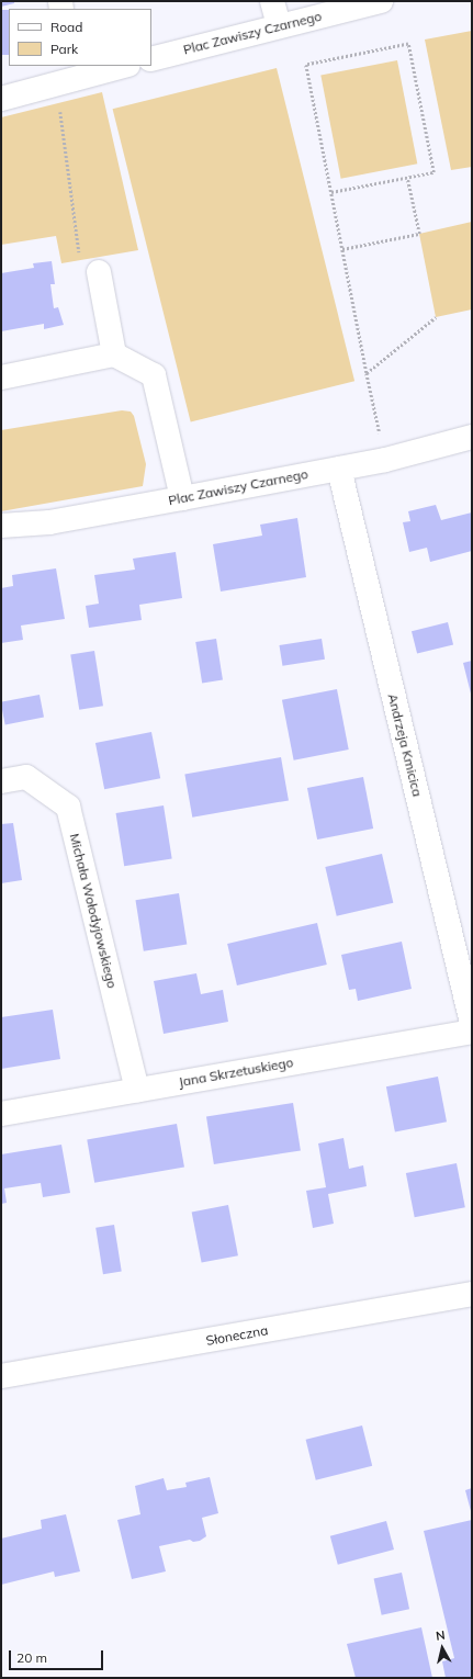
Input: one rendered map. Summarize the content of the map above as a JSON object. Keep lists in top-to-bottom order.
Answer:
{
  "streets": {
    "street": [
      "Plac Zawiszy Czarnego",
      "Andrzeja Kmicica",
      "Michała Wołodyjowskiego",
      "Jana Skrzetuskiego",
      "Słoneczna"
    ]
  },
  "crossings": [
    ["Plac Zawiszy Czarnego", "Andrzeja Kmicica"],
    ["Michała Wołodyjowskiego", "Jana Skrzetuskiego"]
  ],
  "legend": ["Road", "Park"],
  "scale_bar": "20 m",
  "north": "top"
}
